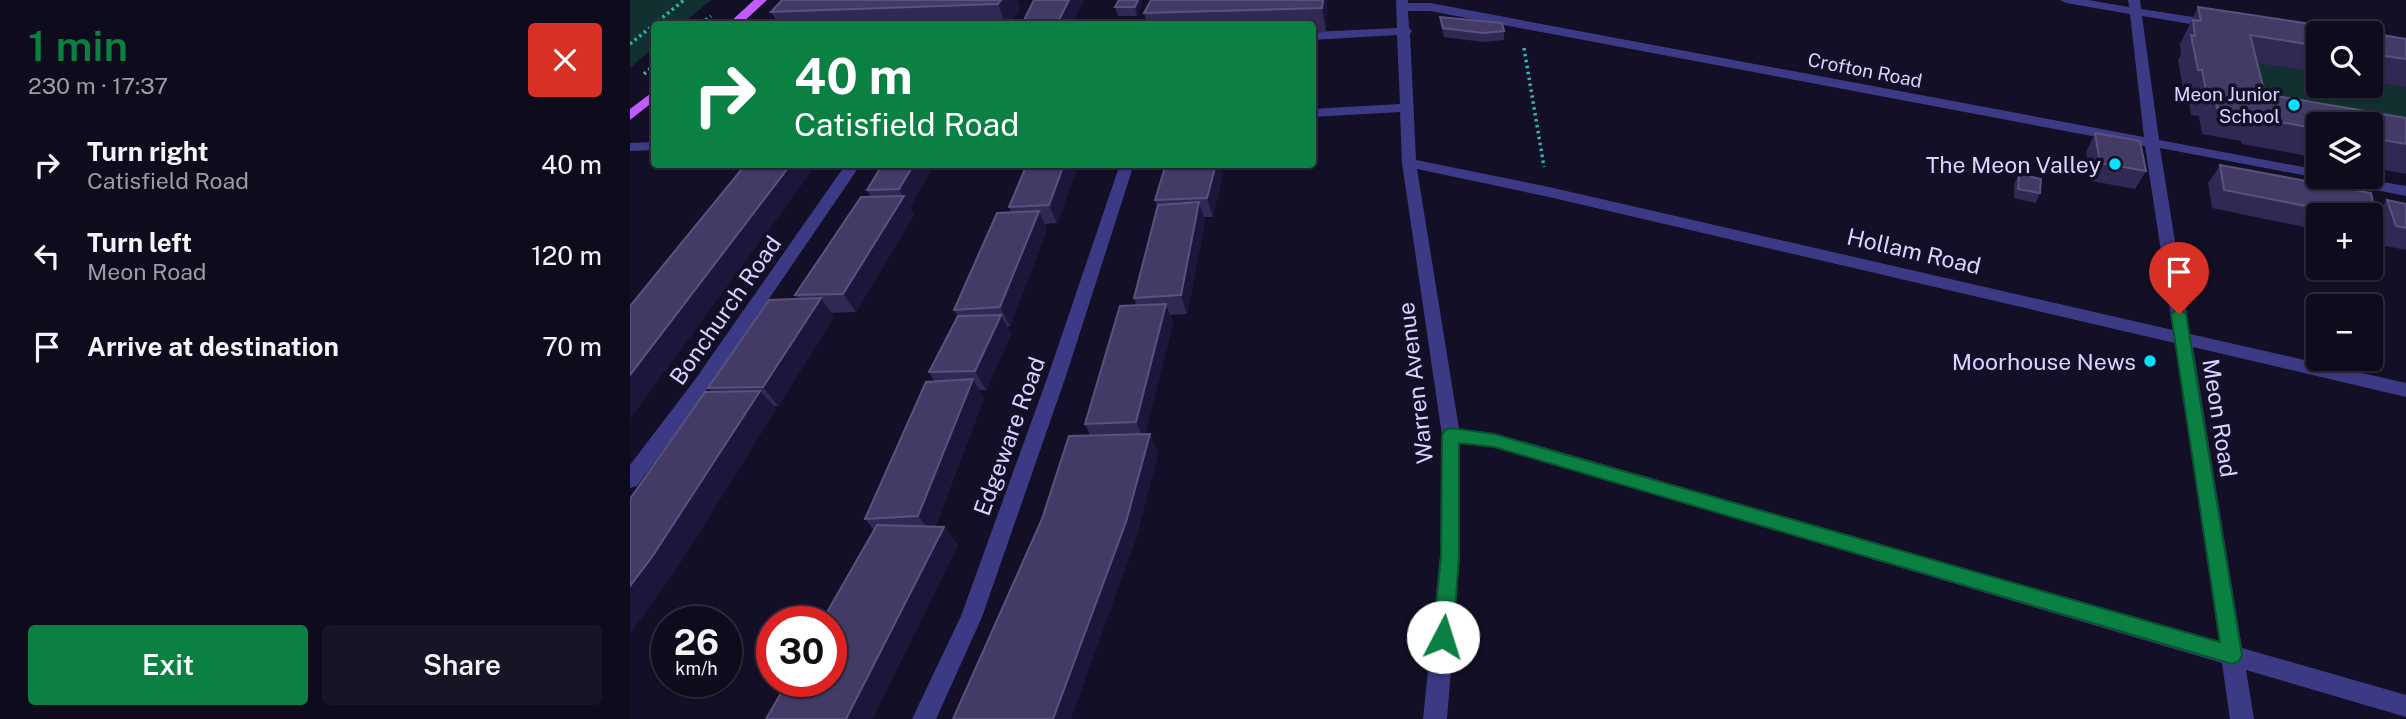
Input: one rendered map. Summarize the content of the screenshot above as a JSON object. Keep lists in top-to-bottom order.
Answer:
{
  "streets": {
    "street": [
      "Crofton Road",
      "Hollam Road",
      "Bonchurch Road",
      "Warren Avenue",
      "Meon Road",
      "Edgeware Road"
    ]
  },
  "crossings": [
    ["Crofton Road", "Warren Avenue"],
    ["Crofton Road", "Meon Road"],
    ["Hollam Road", "Warren Avenue"],
    ["Hollam Road", "Meon Road"]
  ],
  "places": ["Meon Junior School", "The Meon Valley", "Moorhouse News"],
  "page": {
    "heading": ["1 min", "230 m · 17:37"],
    "map_buttons": ["+", "−"],
    "turn": ["40 m", "Catisfield Road"],
    "list": [
      {
        "name": "Turn right",
        "note": "Catisfield Road",
        "value": "40 m"
      },
      {
        "name": "Turn left",
        "note": "Meon Road",
        "value": "120 m"
      },
      {
        "name": "Arrive at destination",
        "value": "70 m"
      }
    ],
    "speed": "26 km/h",
    "limit": "30",
    "buttons": ["Exit", "Share"]
  }
}
